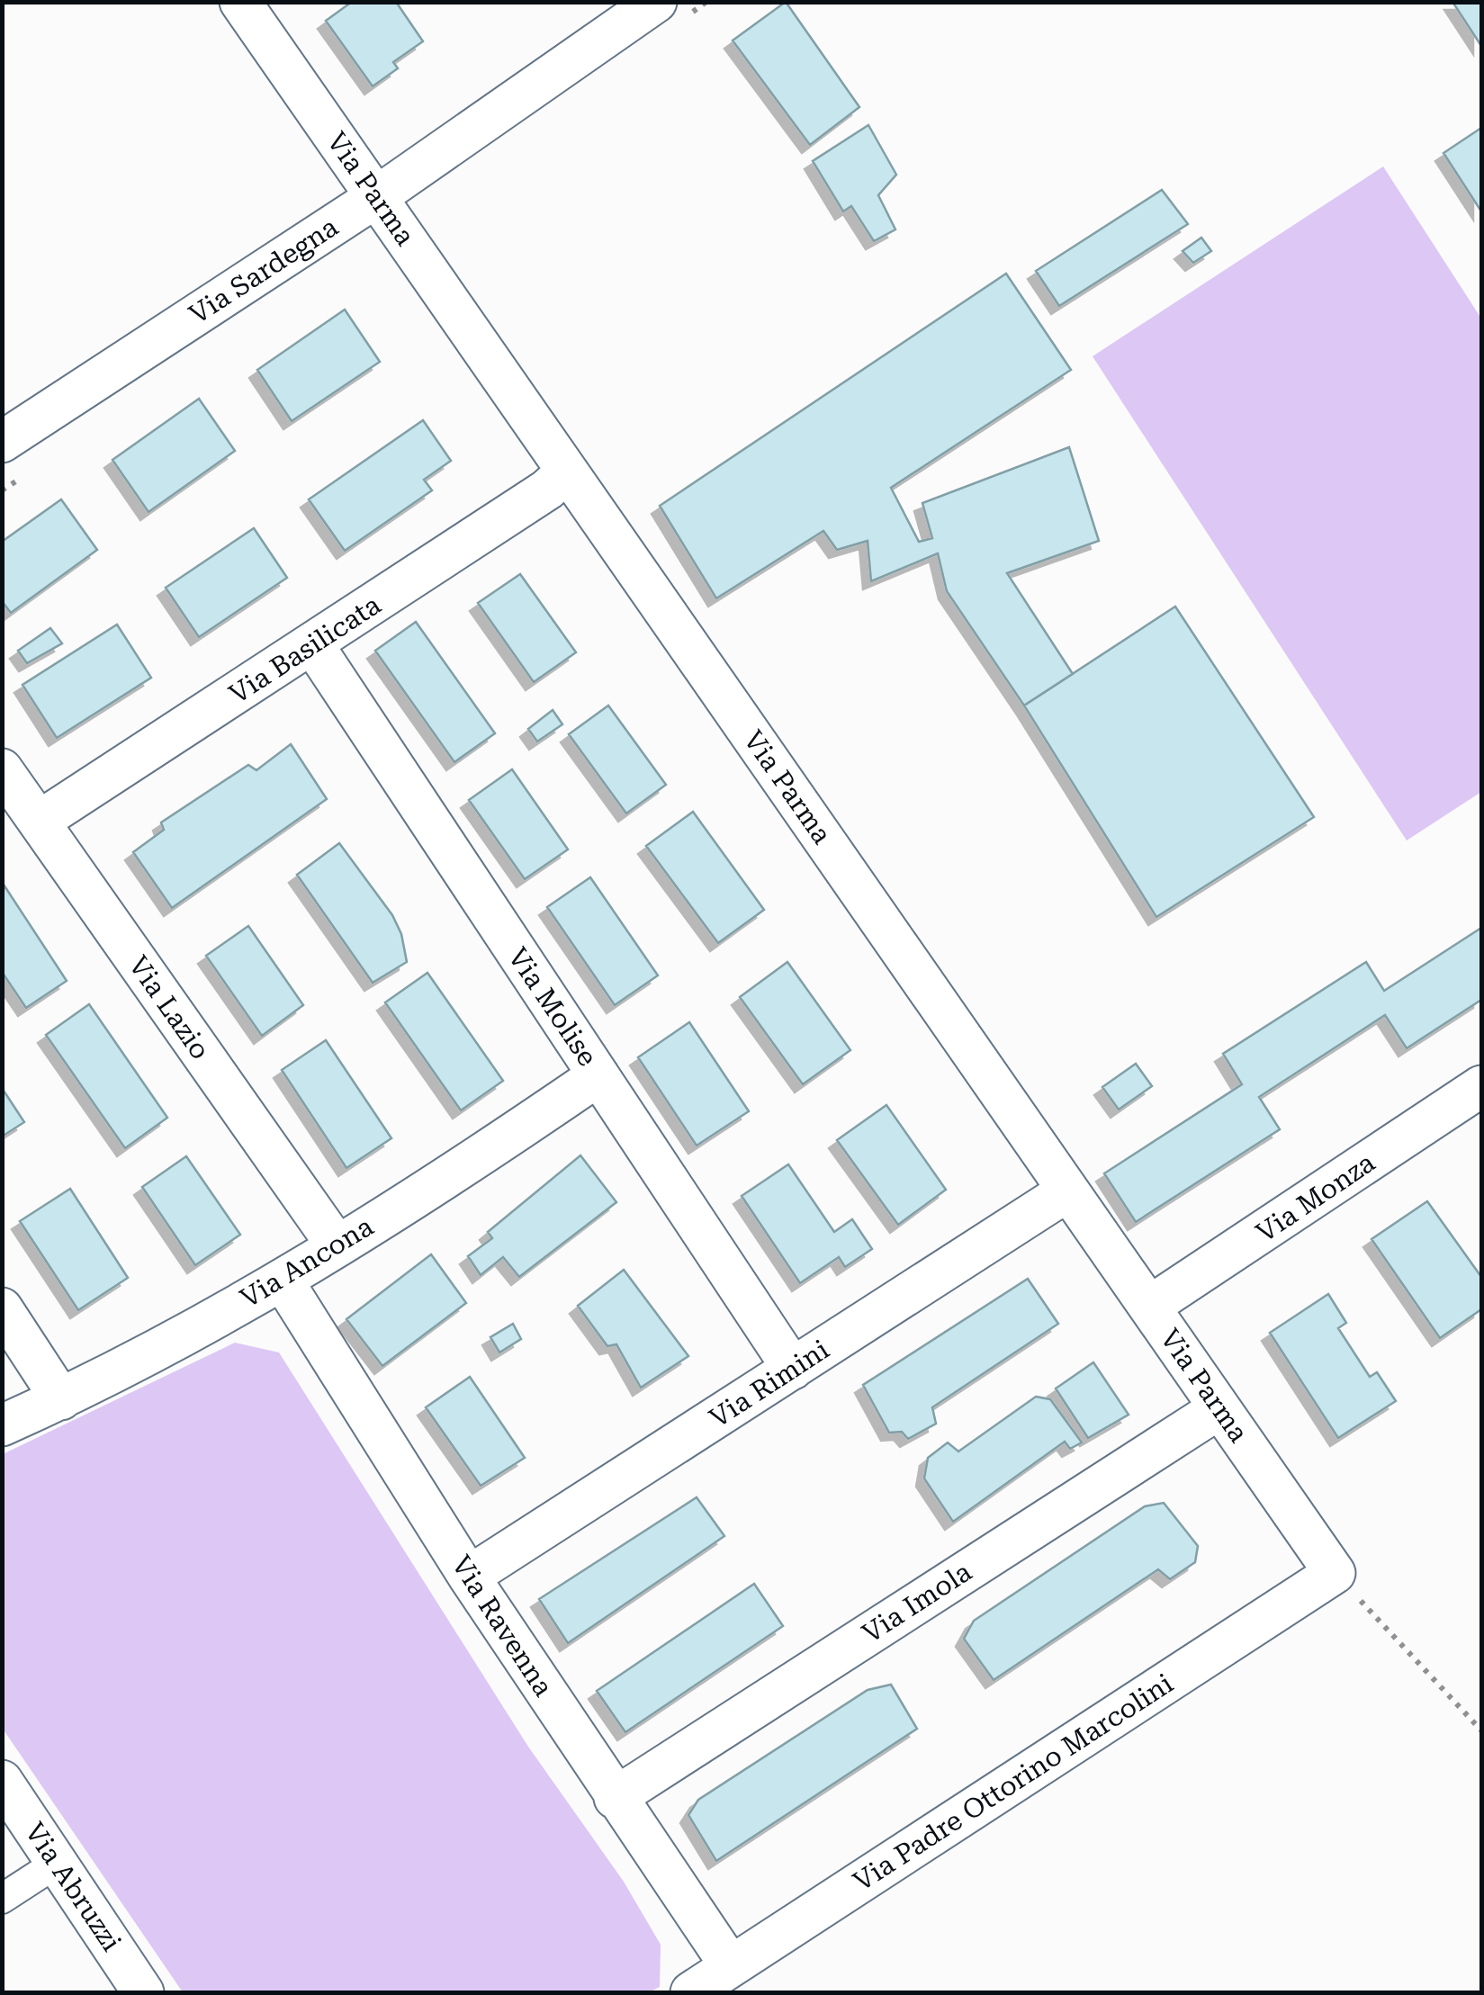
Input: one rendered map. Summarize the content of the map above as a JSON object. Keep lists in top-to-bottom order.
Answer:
{
  "streets": {
    "street": [
      "Via Parma",
      "Via Sardegna",
      "Via Basilicata",
      "Via Molise",
      "Via Lazio",
      "Via Monza",
      "Via Ancona",
      "Via Rimini",
      "Via Imola",
      "Via Ravenna",
      "Via Padre Ottorino Marcolini",
      "Via Abruzzi"
    ]
  },
  "crossings": [
    ["Via Parma", "Via Sardegna"],
    ["Via Parma", "Via Basilicata"],
    ["Via Parma", "Via Monza"],
    ["Via Parma", "Via Rimini"],
    ["Via Parma", "Via Imola"],
    ["Via Parma", "Via Padre Ottorino Marcolini"],
    ["Via Basilicata", "Via Molise"],
    ["Via Basilicata", "Via Lazio"],
    ["Via Molise", "Via Ancona"],
    ["Via Molise", "Via Rimini"],
    ["Via Lazio", "Via Ancona"],
    ["Via Ancona", "Via Ravenna"],
    ["Via Rimini", "Via Ravenna"],
    ["Via Imola", "Via Ravenna"],
    ["Via Ravenna", "Via Padre Ottorino Marcolini"]
  ]
}
